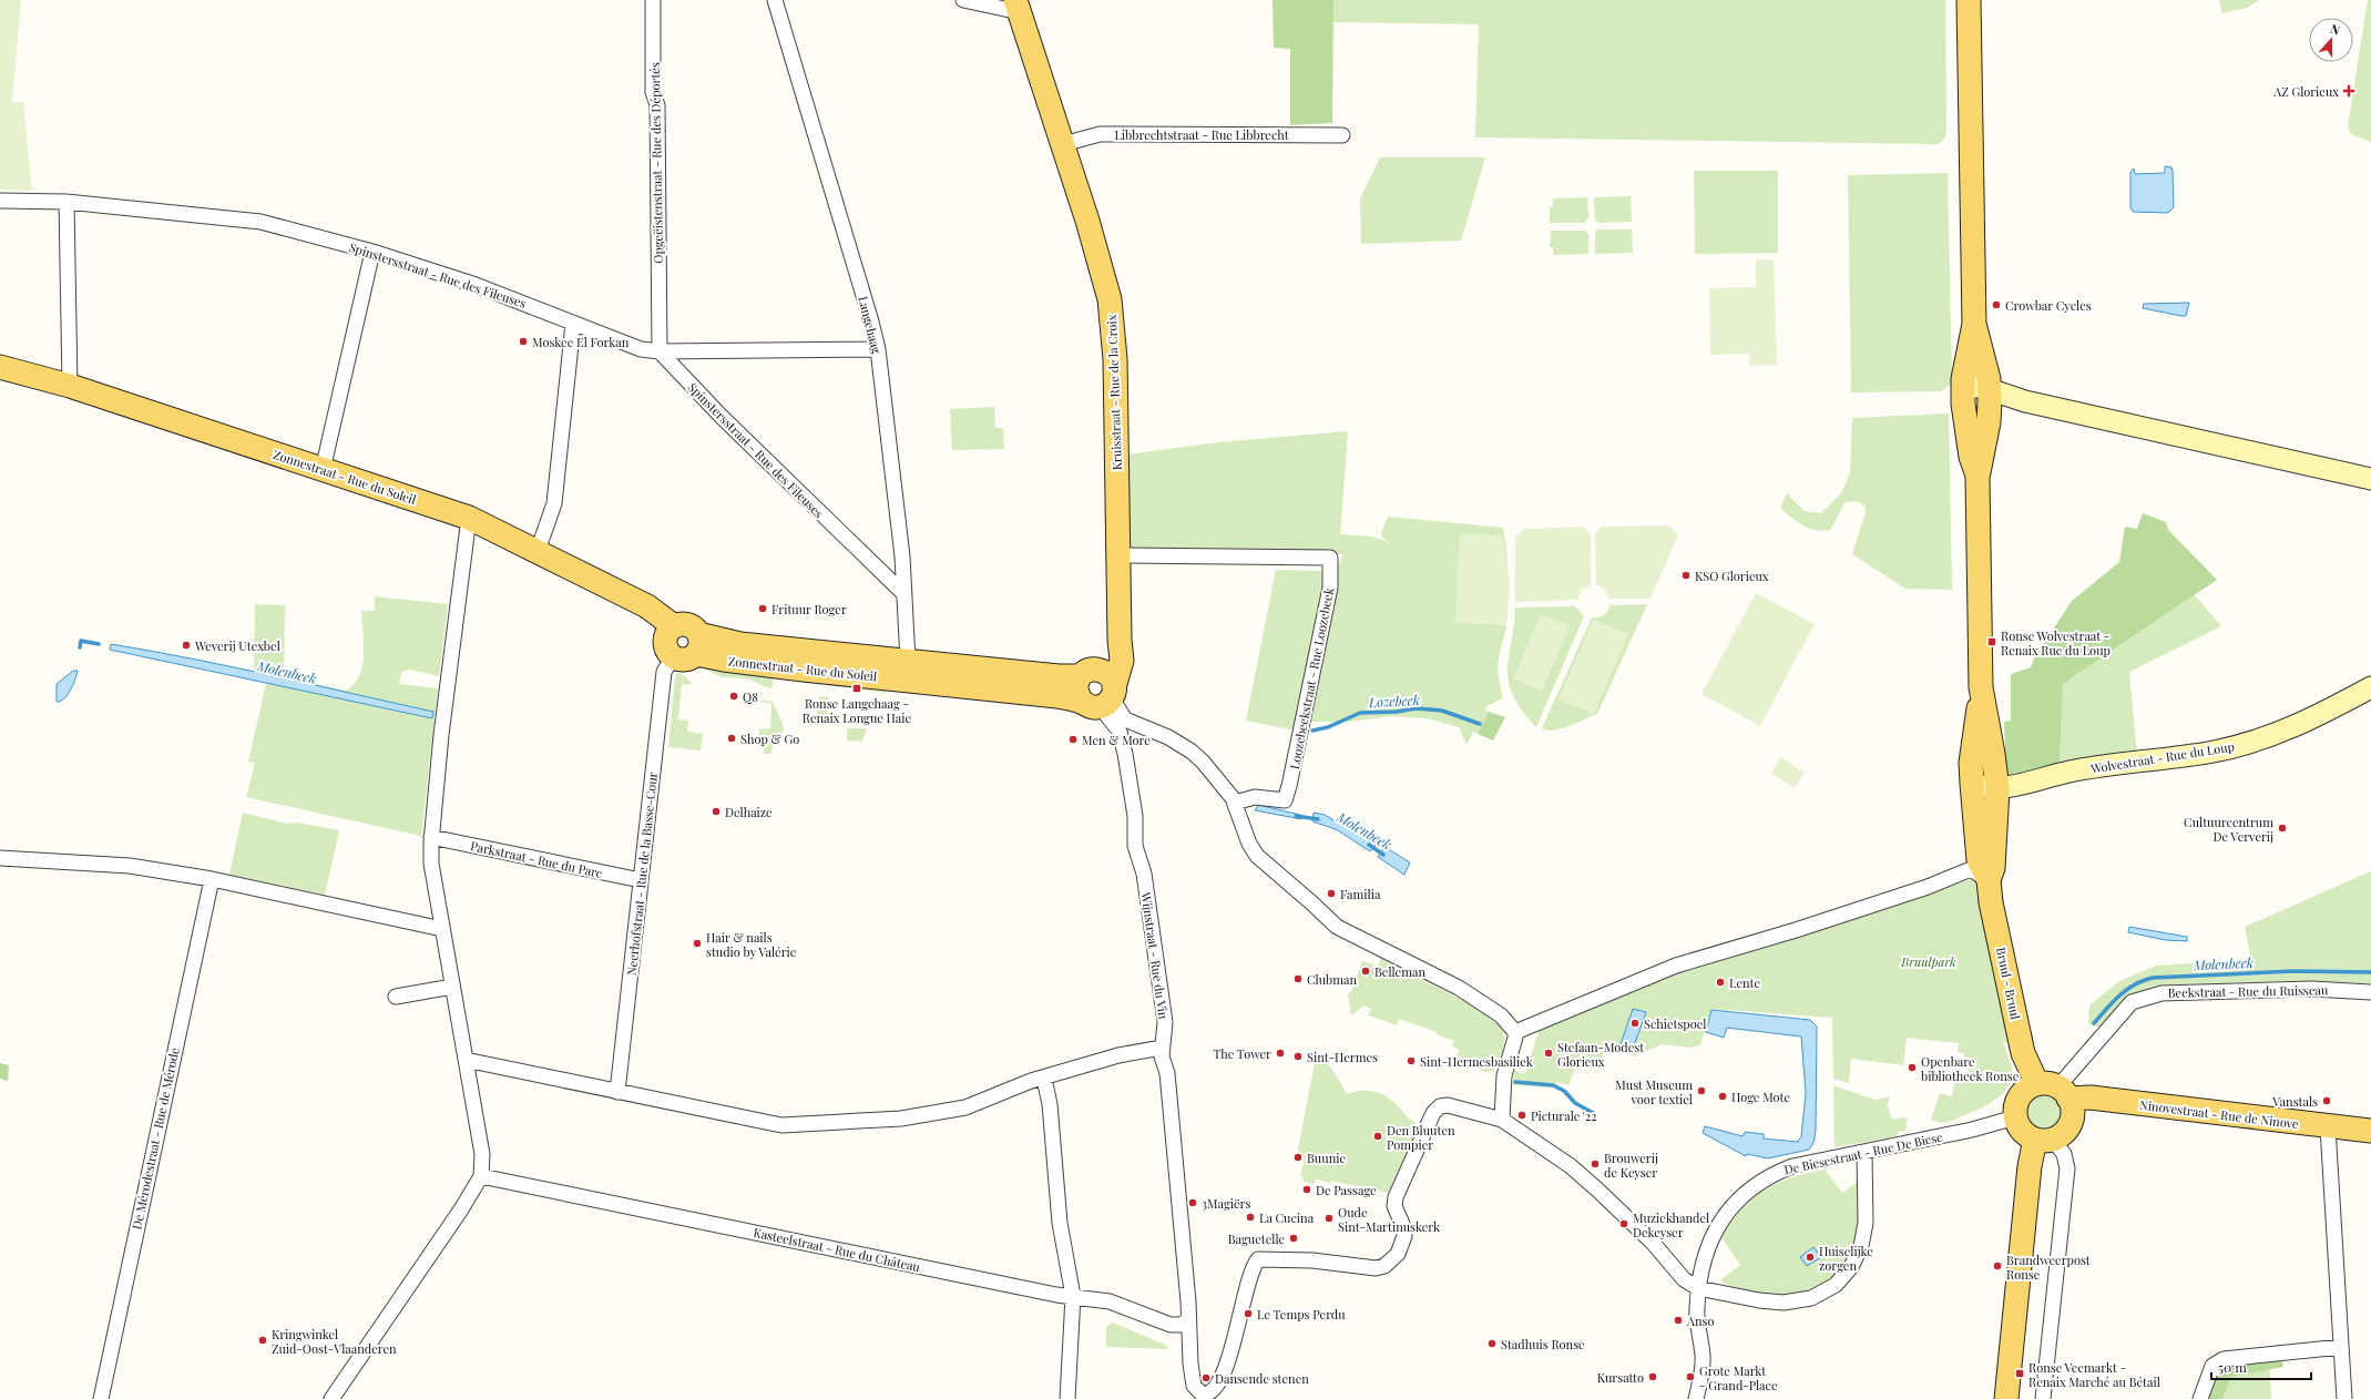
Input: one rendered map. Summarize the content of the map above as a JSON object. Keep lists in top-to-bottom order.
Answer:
{
  "streets": {
    "main road": [
      "Kruisstraat - Rue de la Croix",
      "Zonnestraat - Rue du Soleil",
      "Bruul - Bruul",
      "Ninovestraat - Rue de Ninove"
    ],
    "street": [
      "Libbrechtstraat - Rue Libbrecht",
      "Opgeëistenstraat - Rue des Déportés",
      "Spinstersstraat - Rue des Fileuses",
      "Langehaag",
      "Loozebeekstraat - Rue Loozebeek",
      "Wolvestraat - Rue du Loup",
      "Parkstraat - Rue du Parc",
      "Neerhofstraat - Rue de la Basse-Cour",
      "Wijnstraat - Rue du Vin",
      "Beekstraat - Rue du Ruisseau",
      "De Mérodestraat - Rue de Mérode",
      "De Biesestraat - Rue De Biese",
      "Kasteelstraat - Rue du Château"
    ]
  },
  "crossings": [
    ["Libbrechtstraat - Rue Libbrecht", "Kruisstraat - Rue de la Croix"],
    ["Opgeëistenstraat - Rue des Déportés", "Spinstersstraat - Rue des Fileuses"],
    ["Spinstersstraat - Rue des Fileuses", "Langehaag"],
    ["Langehaag", "Zonnestraat - Rue du Soleil"],
    ["Kruisstraat - Rue de la Croix", "Loozebeekstraat - Rue Loozebeek"],
    ["Kruisstraat - Rue de la Croix", "Wijnstraat - Rue du Vin"],
    ["Zonnestraat - Rue du Soleil", "Neerhofstraat - Rue de la Basse-Cour"],
    ["Parkstraat - Rue du Parc", "Neerhofstraat - Rue de la Basse-Cour"],
    ["Wijnstraat - Rue du Vin", "Kasteelstraat - Rue du Château"],
    ["Bruul - Bruul", "Beekstraat - Rue du Ruisseau"],
    ["Bruul - Bruul", "Ninovestraat - Rue de Ninove"],
    ["Bruul - Bruul", "De Biesestraat - Rue De Biese"],
    ["Beekstraat - Rue du Ruisseau", "Ninovestraat - Rue de Ninove"],
    ["Beekstraat - Rue du Ruisseau", "De Biesestraat - Rue De Biese"],
    ["Ninovestraat - Rue de Ninove", "De Biesestraat - Rue De Biese"]
  ],
  "water": ["Molenbeek", "Lozebeek"],
  "parks": ["Bruulpark"],
  "places": {
    "health": ["AZ Glorieux"],
    "other": [
      "Crowbar Cycles",
      "Moskee El Forkan",
      "KSO Glorieux",
      "Frituur Roger",
      "Weverij Utexbel",
      "Q8",
      "Shop & Go",
      "Men & More",
      "Delhaize",
      "Cultuurcentrum De Ververij",
      "Familia",
      "Hair & nails studio by Valérie",
      "Belleman",
      "Clubman",
      "Lente",
      "Schietspoel",
      "The Tower",
      "Stefaan-Modest Glorieux",
      "Sint-Hermes",
      "Sint-Hermesbasiliek",
      "Openbare bibliotheek Ronse",
      "Must Museum voor textiel",
      "Hoge Mote",
      "Vanstals",
      "Picturale '22",
      "Den Bluuten Pompier",
      "Buunie",
      "Brouwerij de Keyser",
      "De Passage",
      "3Magiërs",
      "La Cucina",
      "Oude Sint-Martinuskerk",
      "Muziekhandel Dekeyser",
      "Baguetelle",
      "Huiselijke zorgen",
      "Brandweerpost Ronse",
      "Le Temps Perdu",
      "Anso",
      "Kringwinkel Zuid-Oost-Vlaanderen",
      "Stadhuis Ronse",
      "Kursatto",
      "Grote Markt - Grand-Place",
      "Dansende stenen"
    ],
    "transit": ["Ronse Wolvestraat - Renaix Rue du Loup", "Ronse Langehaag - Renaix Longue Haie", "Ronse Veemarkt - Renaix Marché au Bétail"]
  },
  "scale_bar": "50 m",
  "north": "top"
}
